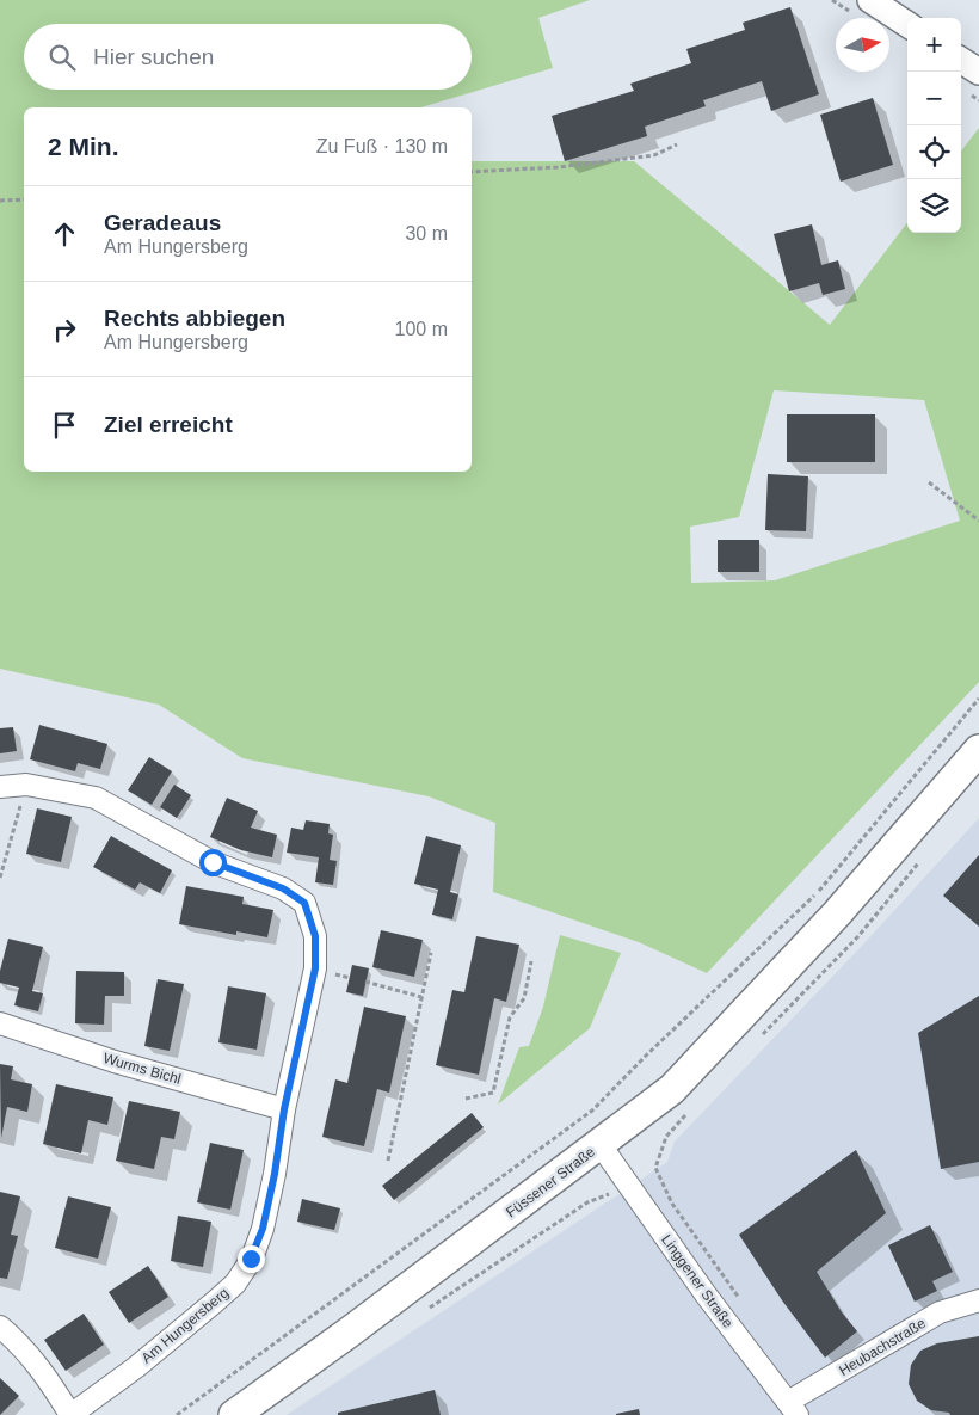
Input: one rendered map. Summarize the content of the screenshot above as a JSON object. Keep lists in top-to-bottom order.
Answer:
{
  "streets": {
    "main road": ["Füssener Straße"],
    "street": [
      "Wurms Bichl",
      "Linggener Straße",
      "Am Hungersberg",
      "Heubachstraße"
    ]
  },
  "crossings": [
    ["Wurms Bichl", "Am Hungersberg"],
    ["Füssener Straße", "Linggener Straße"],
    ["Linggener Straße", "Heubachstraße"]
  ],
  "north": "right",
  "page": {
    "map_buttons": ["+", "−"],
    "search": "Hier suchen",
    "heading": ["2 Min.", "Zu Fuß · 130 m"],
    "list": [
      ["Geradeaus", "Am Hungersberg", "30 m"],
      ["Rechts abbiegen", "Am Hungersberg", "100 m"],
      "Ziel erreicht"
    ]
  }
}
